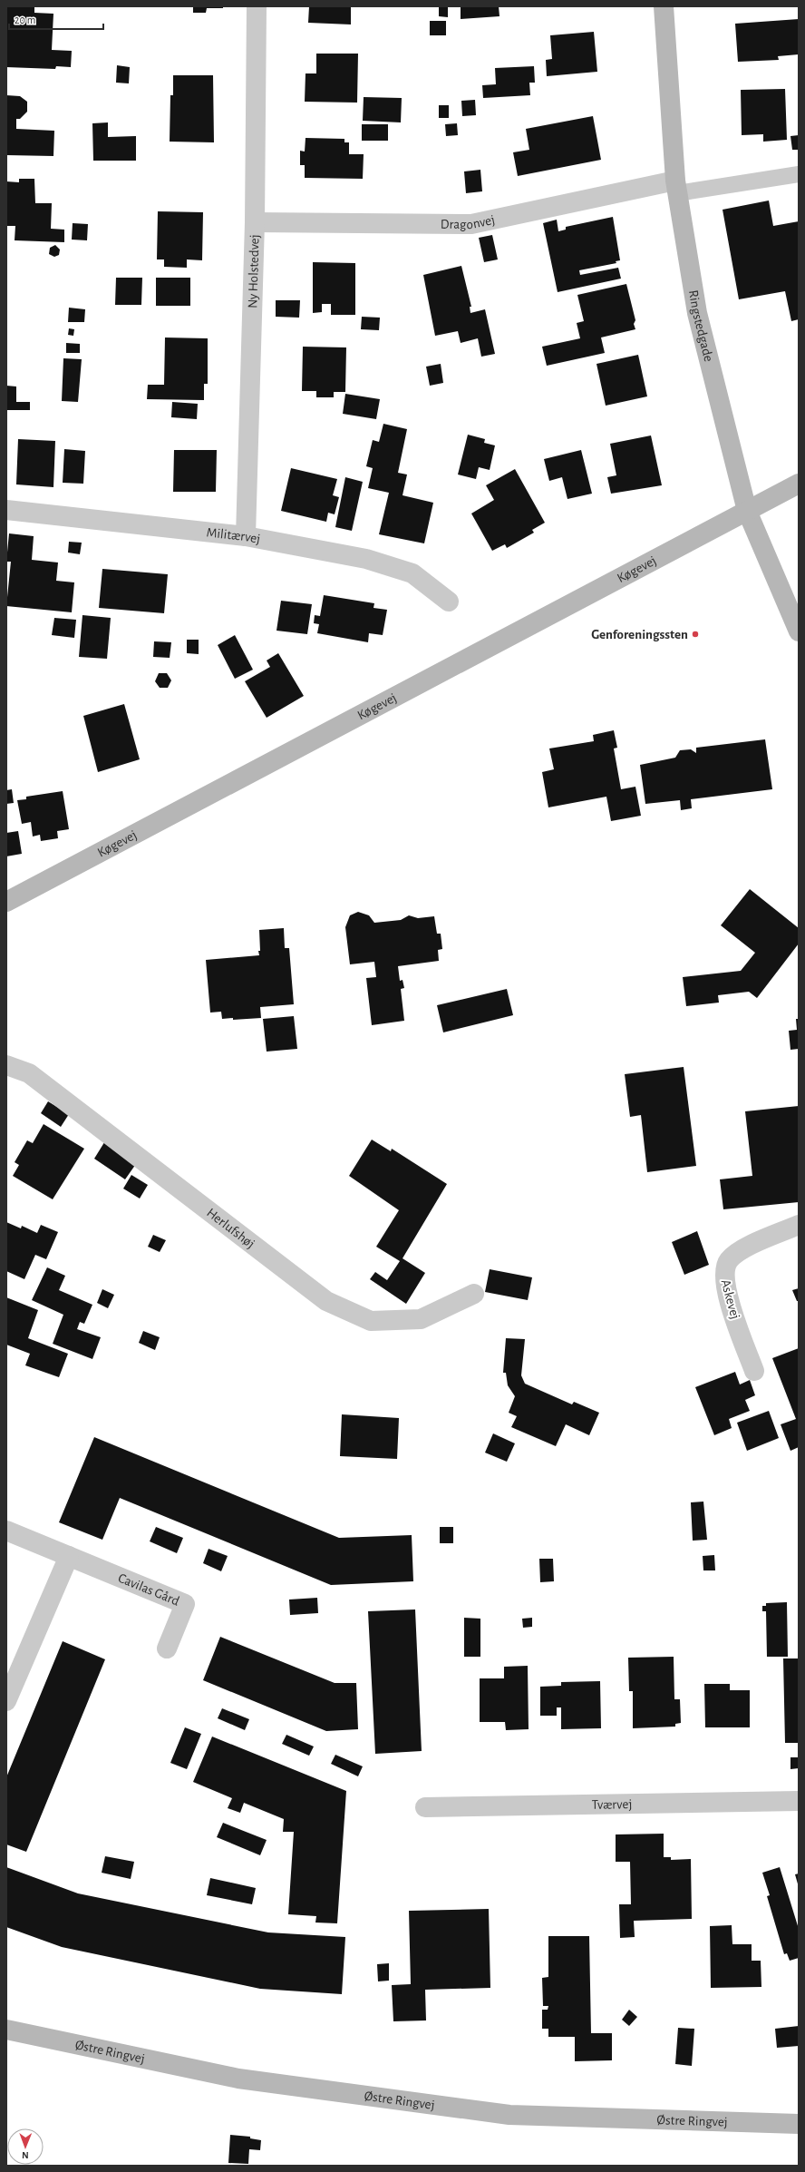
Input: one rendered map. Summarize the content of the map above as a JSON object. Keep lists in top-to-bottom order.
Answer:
{
  "streets": {
    "street": [
      "Dragonvej",
      "Ny Holstedvej",
      "Ringstedgade",
      "Militærvej",
      "Køgevej",
      "Herlufshøj",
      "Askevej",
      "Cavilas Gård",
      "Tværvej",
      "Østre Ringvej"
    ]
  },
  "crossings": [
    ["Dragonvej", "Ny Holstedvej"],
    ["Dragonvej", "Ringstedgade"],
    ["Ny Holstedvej", "Militærvej"],
    ["Ringstedgade", "Køgevej"]
  ],
  "places": ["Genforeningssten"],
  "scale_bar": "20 m",
  "north": "bottom"
}
